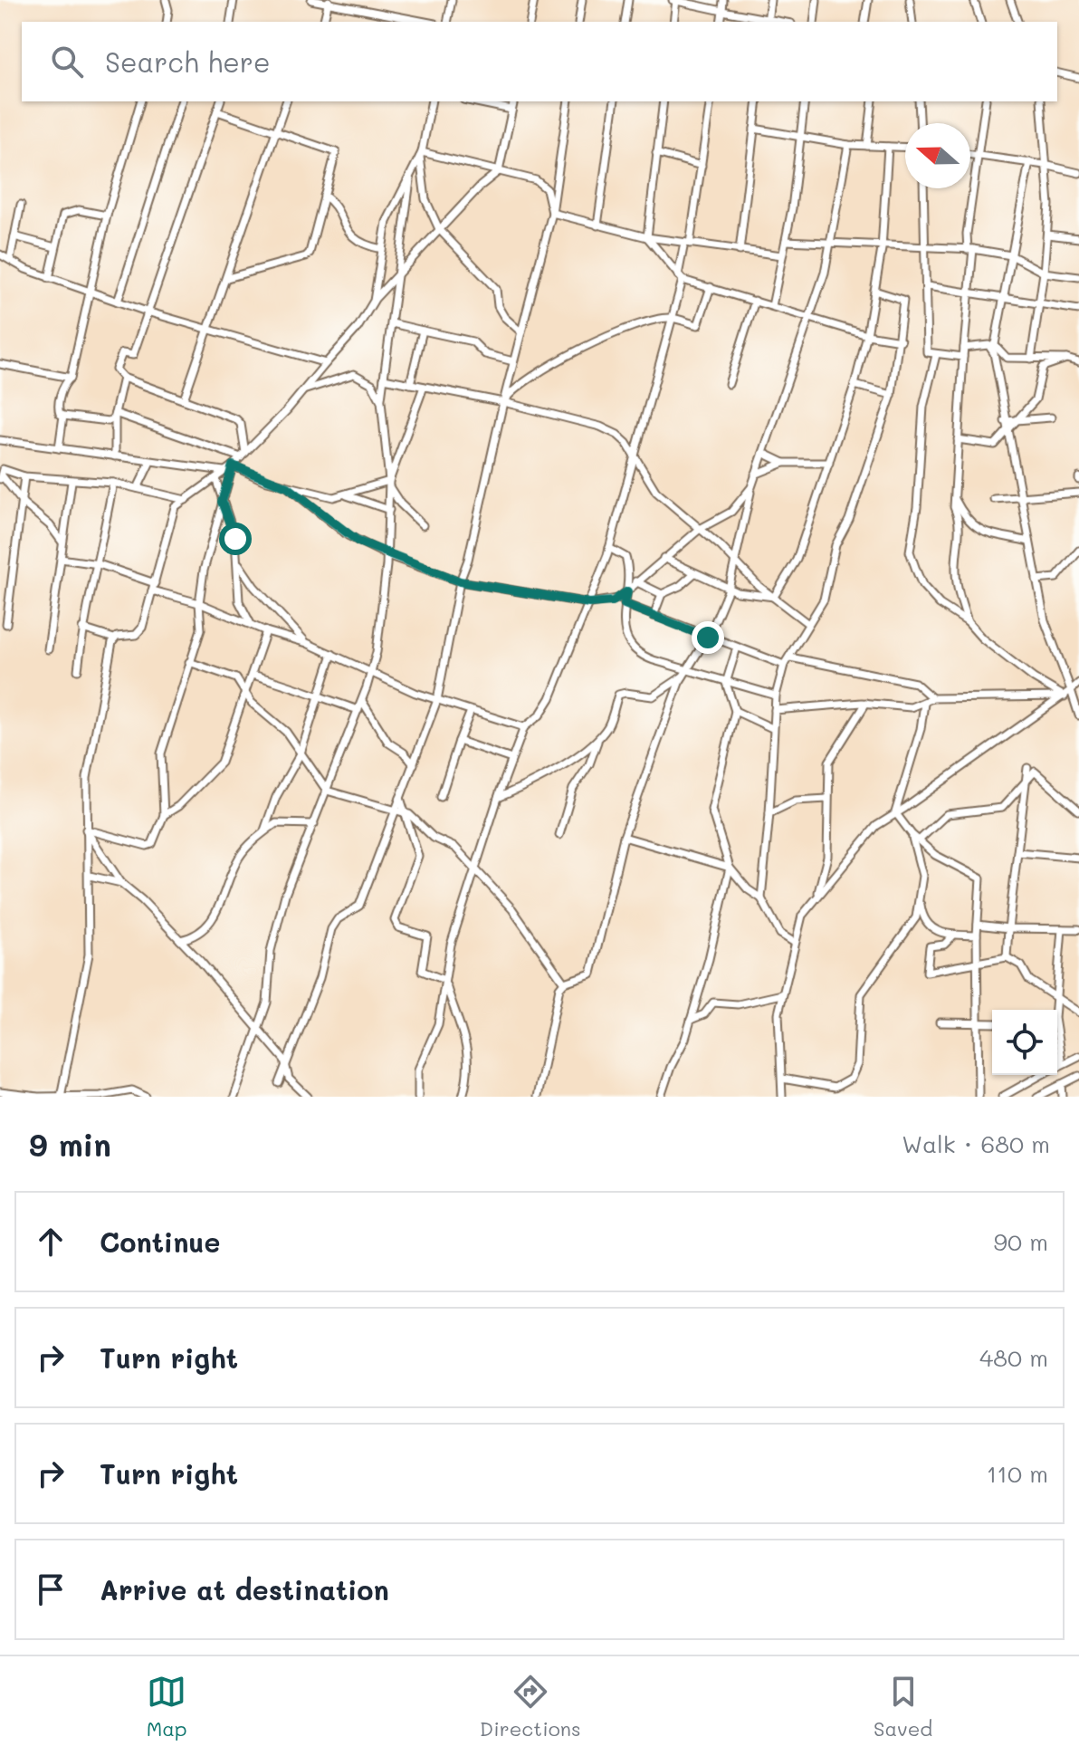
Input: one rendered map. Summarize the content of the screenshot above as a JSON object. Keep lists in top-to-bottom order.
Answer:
{
  "north": "left",
  "page": {
    "search": "Search here",
    "heading": ["9 min", "Walk · 680 m"],
    "list": [
      ["Continue", "90 m"],
      ["Turn right", "480 m"],
      ["Turn right", "110 m"],
      "Arrive at destination"
    ],
    "nav": ["Map", "Directions", "Saved"]
  }
}
